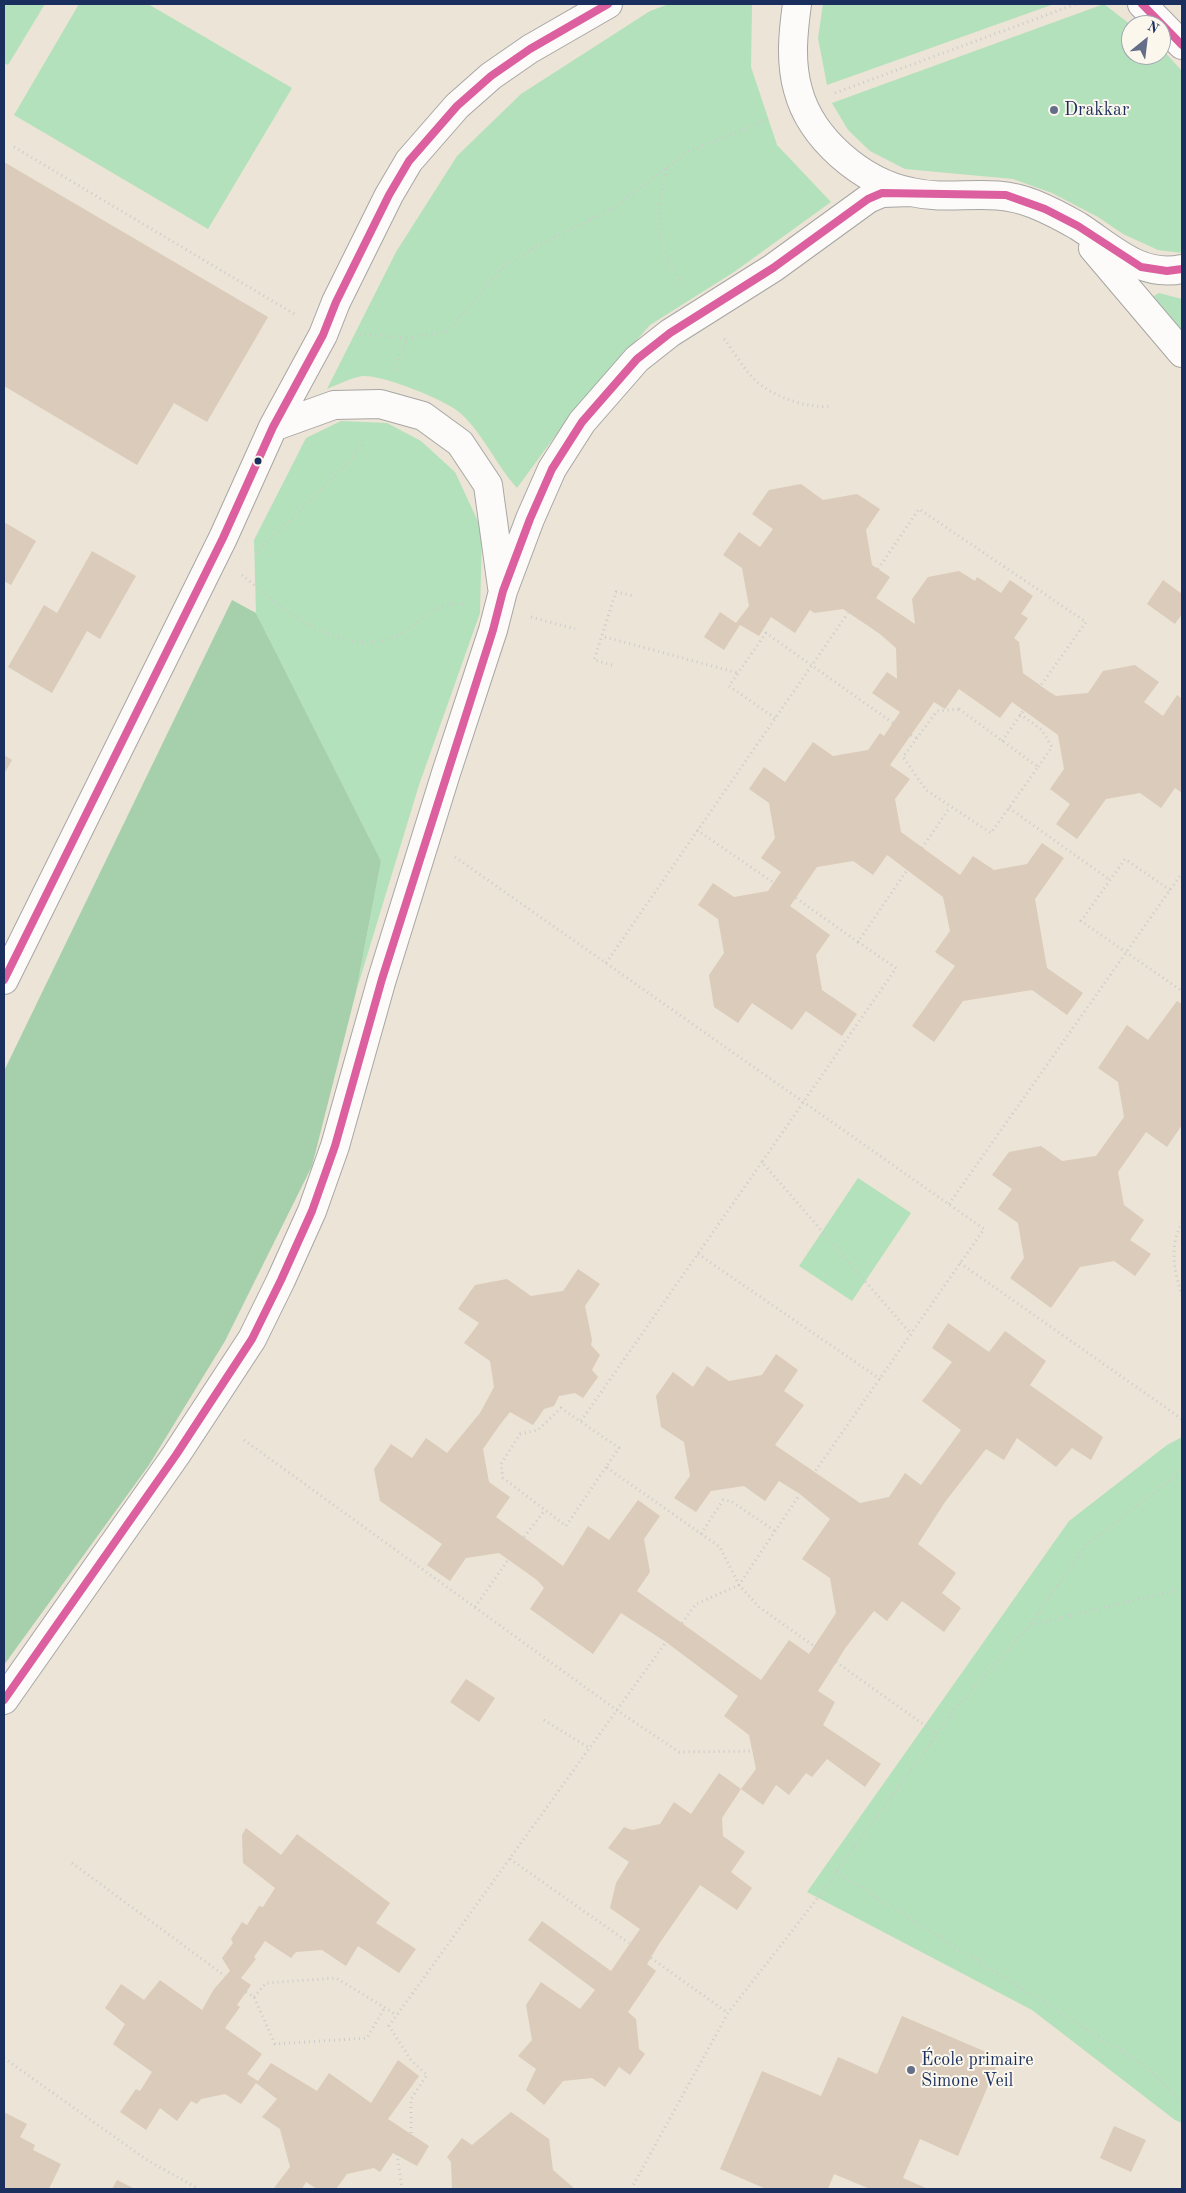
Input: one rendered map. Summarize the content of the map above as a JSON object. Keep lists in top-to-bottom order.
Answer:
{
  "places": ["Drakkar", "École primaire Simone Veil"],
  "north": "top right"
}
